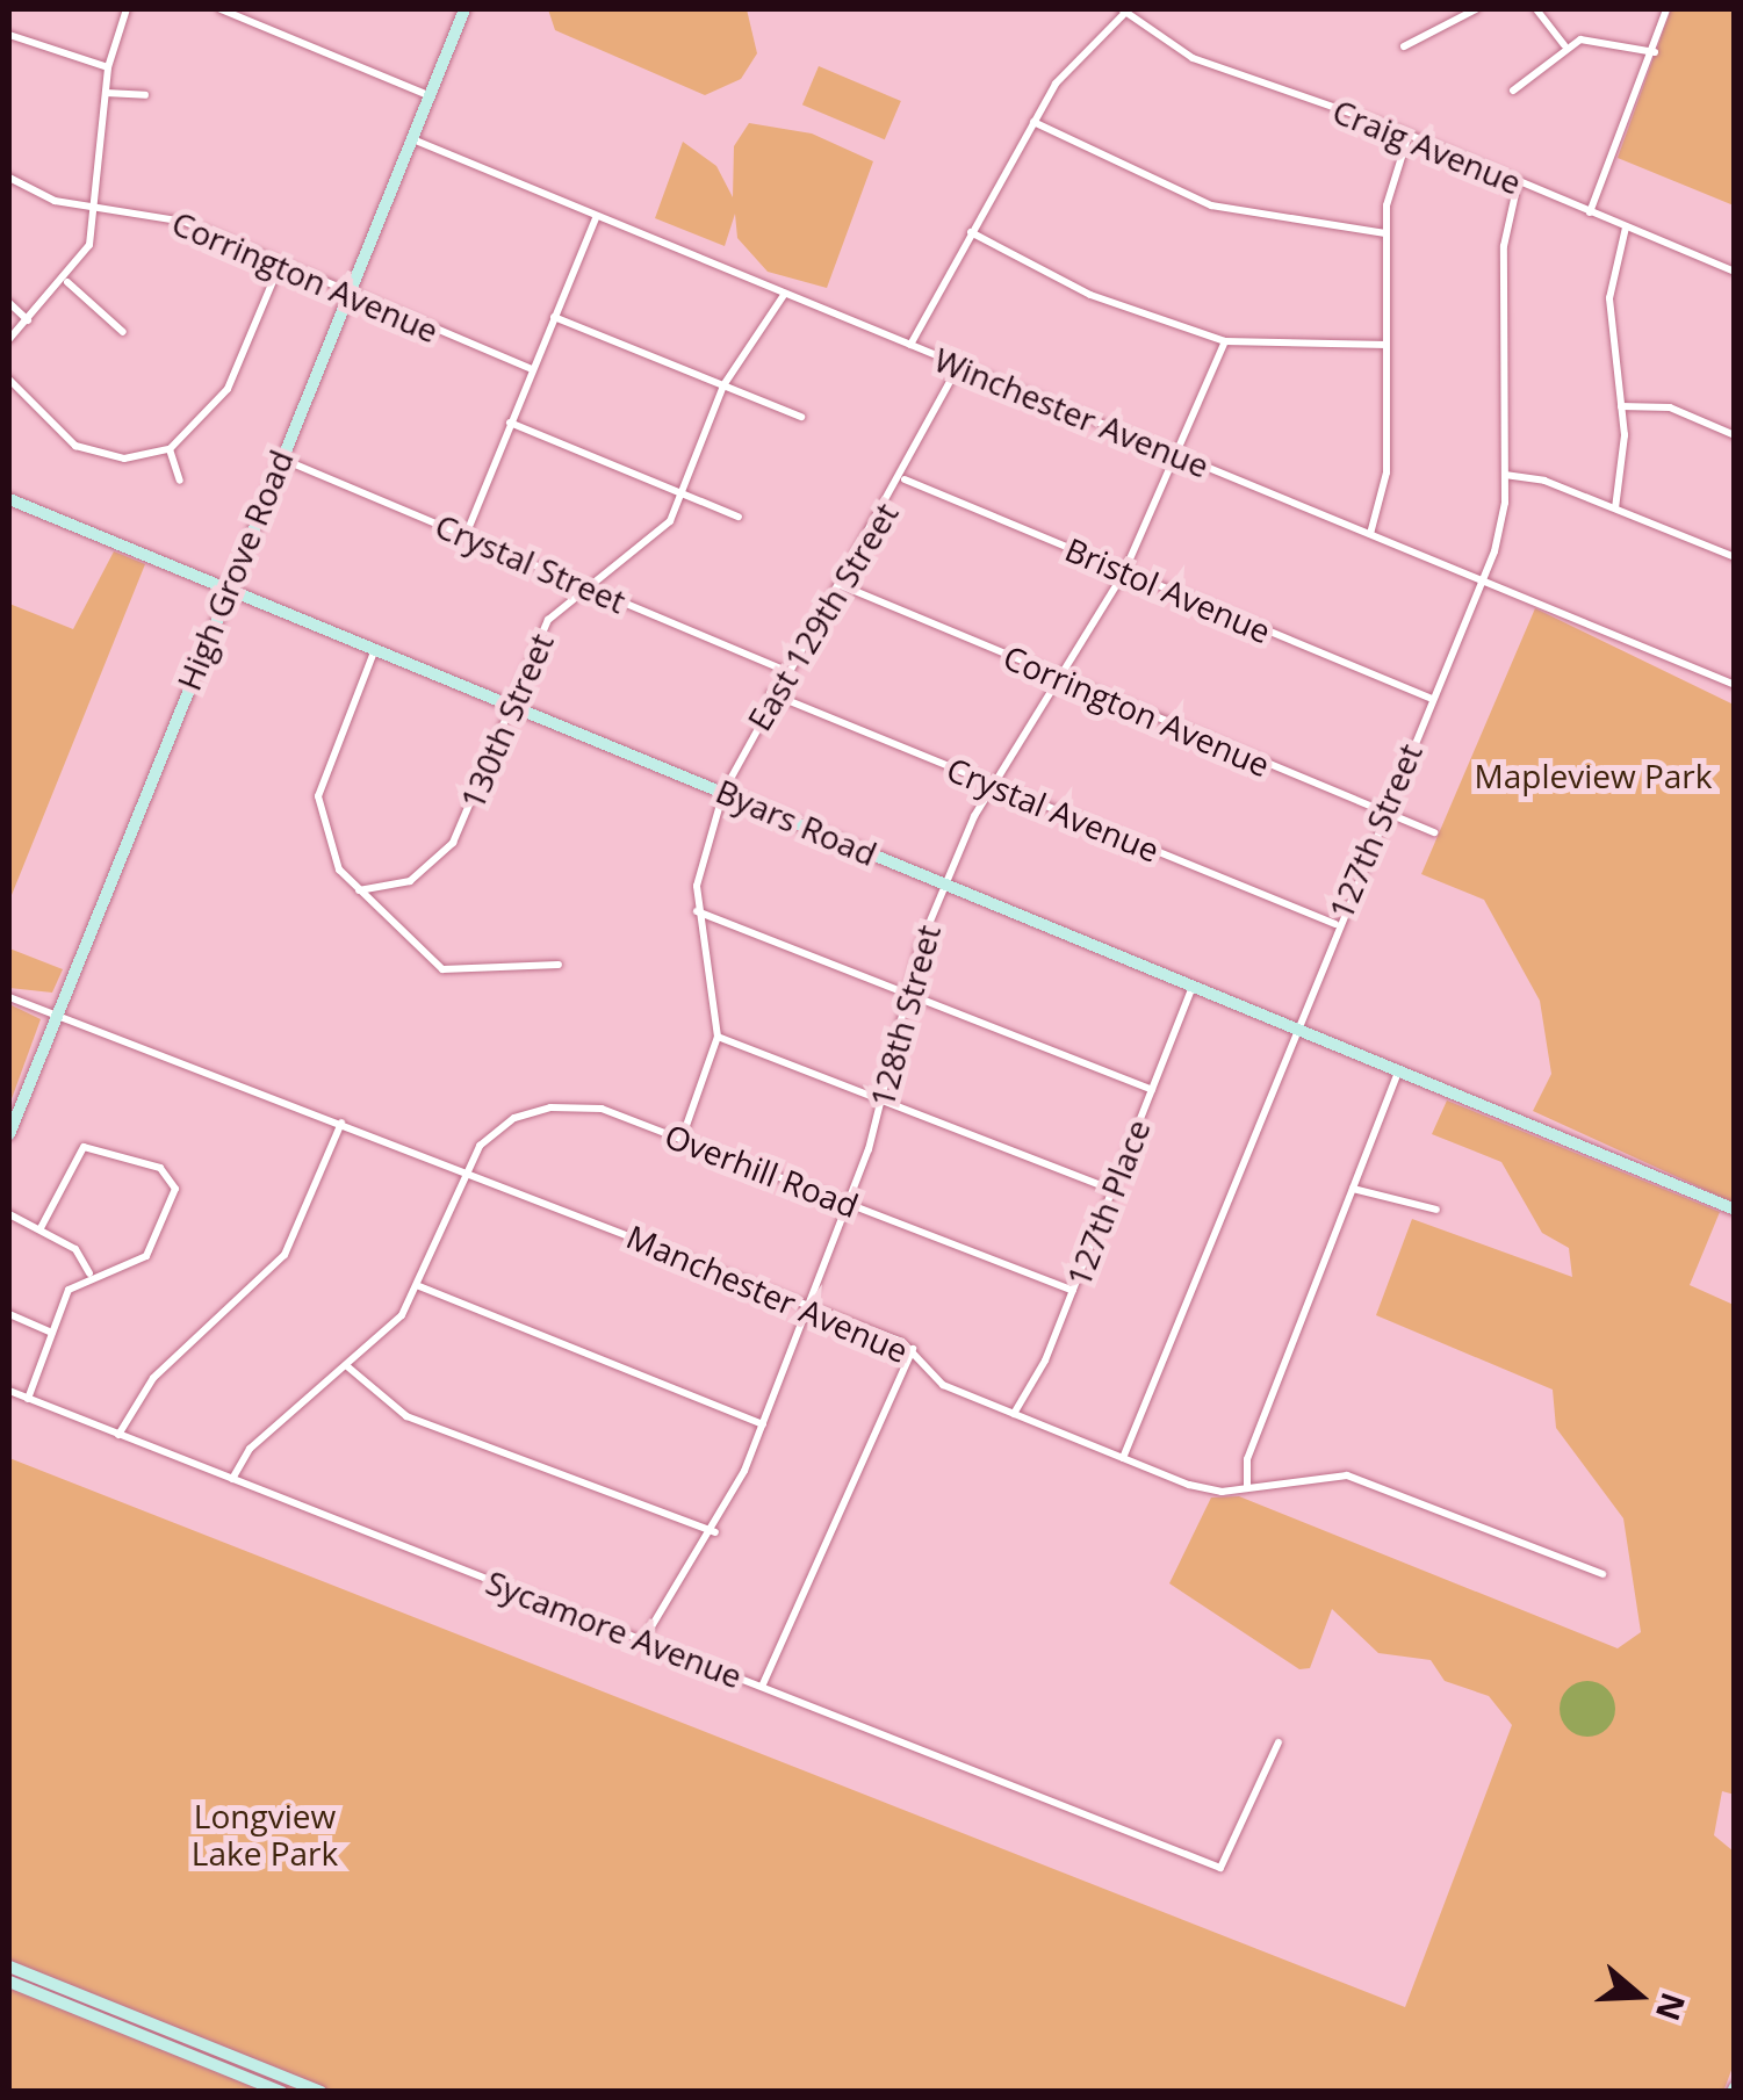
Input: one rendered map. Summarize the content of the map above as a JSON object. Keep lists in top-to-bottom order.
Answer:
{
  "streets": {
    "street": [
      "Craig Avenue",
      "Corrington Avenue",
      "Winchester Avenue",
      "Crystal Street",
      "High Grove Road",
      "Bristol Avenue",
      "East 129th Street",
      "130th Street",
      "Crystal Avenue",
      "Byars Road",
      "127th Street",
      "128th Street",
      "Overhill Road",
      "127th Place",
      "Manchester Avenue",
      "Sycamore Avenue"
    ]
  },
  "crossings": [
    ["Craig Avenue", "127th Street"],
    ["Corrington Avenue", "High Grove Road"],
    ["Corrington Avenue", "East 129th Street"],
    ["Corrington Avenue", "127th Street"],
    ["Corrington Avenue", "128th Street"],
    ["Winchester Avenue", "High Grove Road"],
    ["Winchester Avenue", "East 129th Street"],
    ["Winchester Avenue", "130th Street"],
    ["Winchester Avenue", "127th Street"],
    ["Winchester Avenue", "128th Street"],
    ["Crystal Street", "High Grove Road"],
    ["Crystal Street", "East 129th Street"],
    ["Crystal Street", "130th Street"],
    ["High Grove Road", "Byars Road"],
    ["High Grove Road", "Manchester Avenue"],
    ["Bristol Avenue", "East 129th Street"],
    ["Bristol Avenue", "127th Street"],
    ["Bristol Avenue", "128th Street"],
    ["East 129th Street", "Crystal Avenue"],
    ["East 129th Street", "Byars Road"],
    ["East 129th Street", "Overhill Road"],
    ["130th Street", "Byars Road"],
    ["Crystal Avenue", "127th Street"],
    ["Crystal Avenue", "128th Street"],
    ["Byars Road", "127th Street"],
    ["Byars Road", "128th Street"],
    ["Byars Road", "127th Place"],
    ["127th Street", "Manchester Avenue"],
    ["128th Street", "Overhill Road"],
    ["128th Street", "Manchester Avenue"],
    ["128th Street", "Sycamore Avenue"],
    ["Overhill Road", "127th Place"],
    ["Overhill Road", "Manchester Avenue"],
    ["Overhill Road", "Sycamore Avenue"],
    ["127th Place", "Manchester Avenue"]
  ],
  "parks": ["Mapleview Park", "Longview Lake Park"],
  "north": "right"
}
